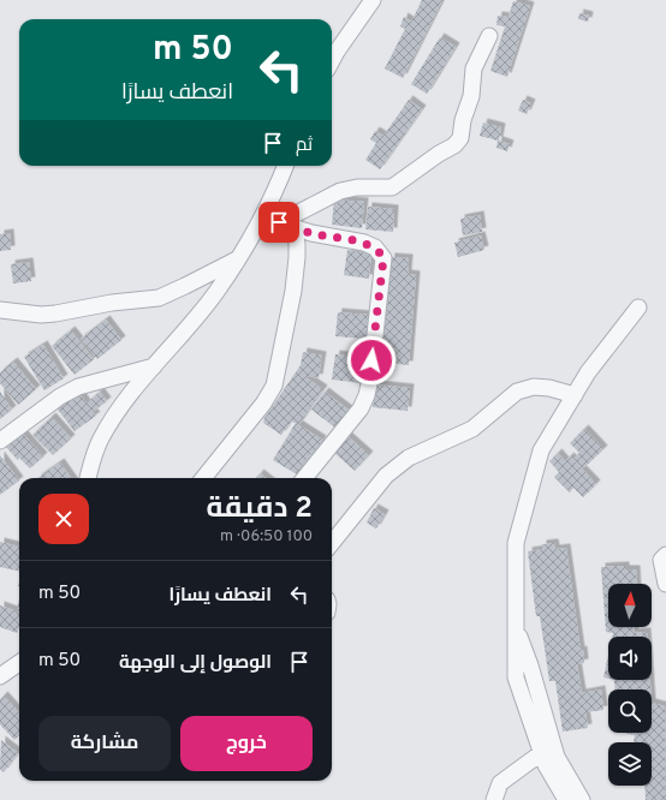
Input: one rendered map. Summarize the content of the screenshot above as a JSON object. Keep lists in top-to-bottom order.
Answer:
{
  "north": "top",
  "page": {
    "turn": ["50 m", "انعطف يسارًا"],
    "then": "ثم",
    "heading": ["2 دقيقة", "100 m · 06:50"],
    "list": [
      {
        "name": "انعطف يسارًا",
        "value": "50 m"
      },
      {
        "name": "الوصول إلى الوجهة",
        "value": "50 m"
      }
    ],
    "buttons": ["خروج", "مشاركة"]
  }
}
